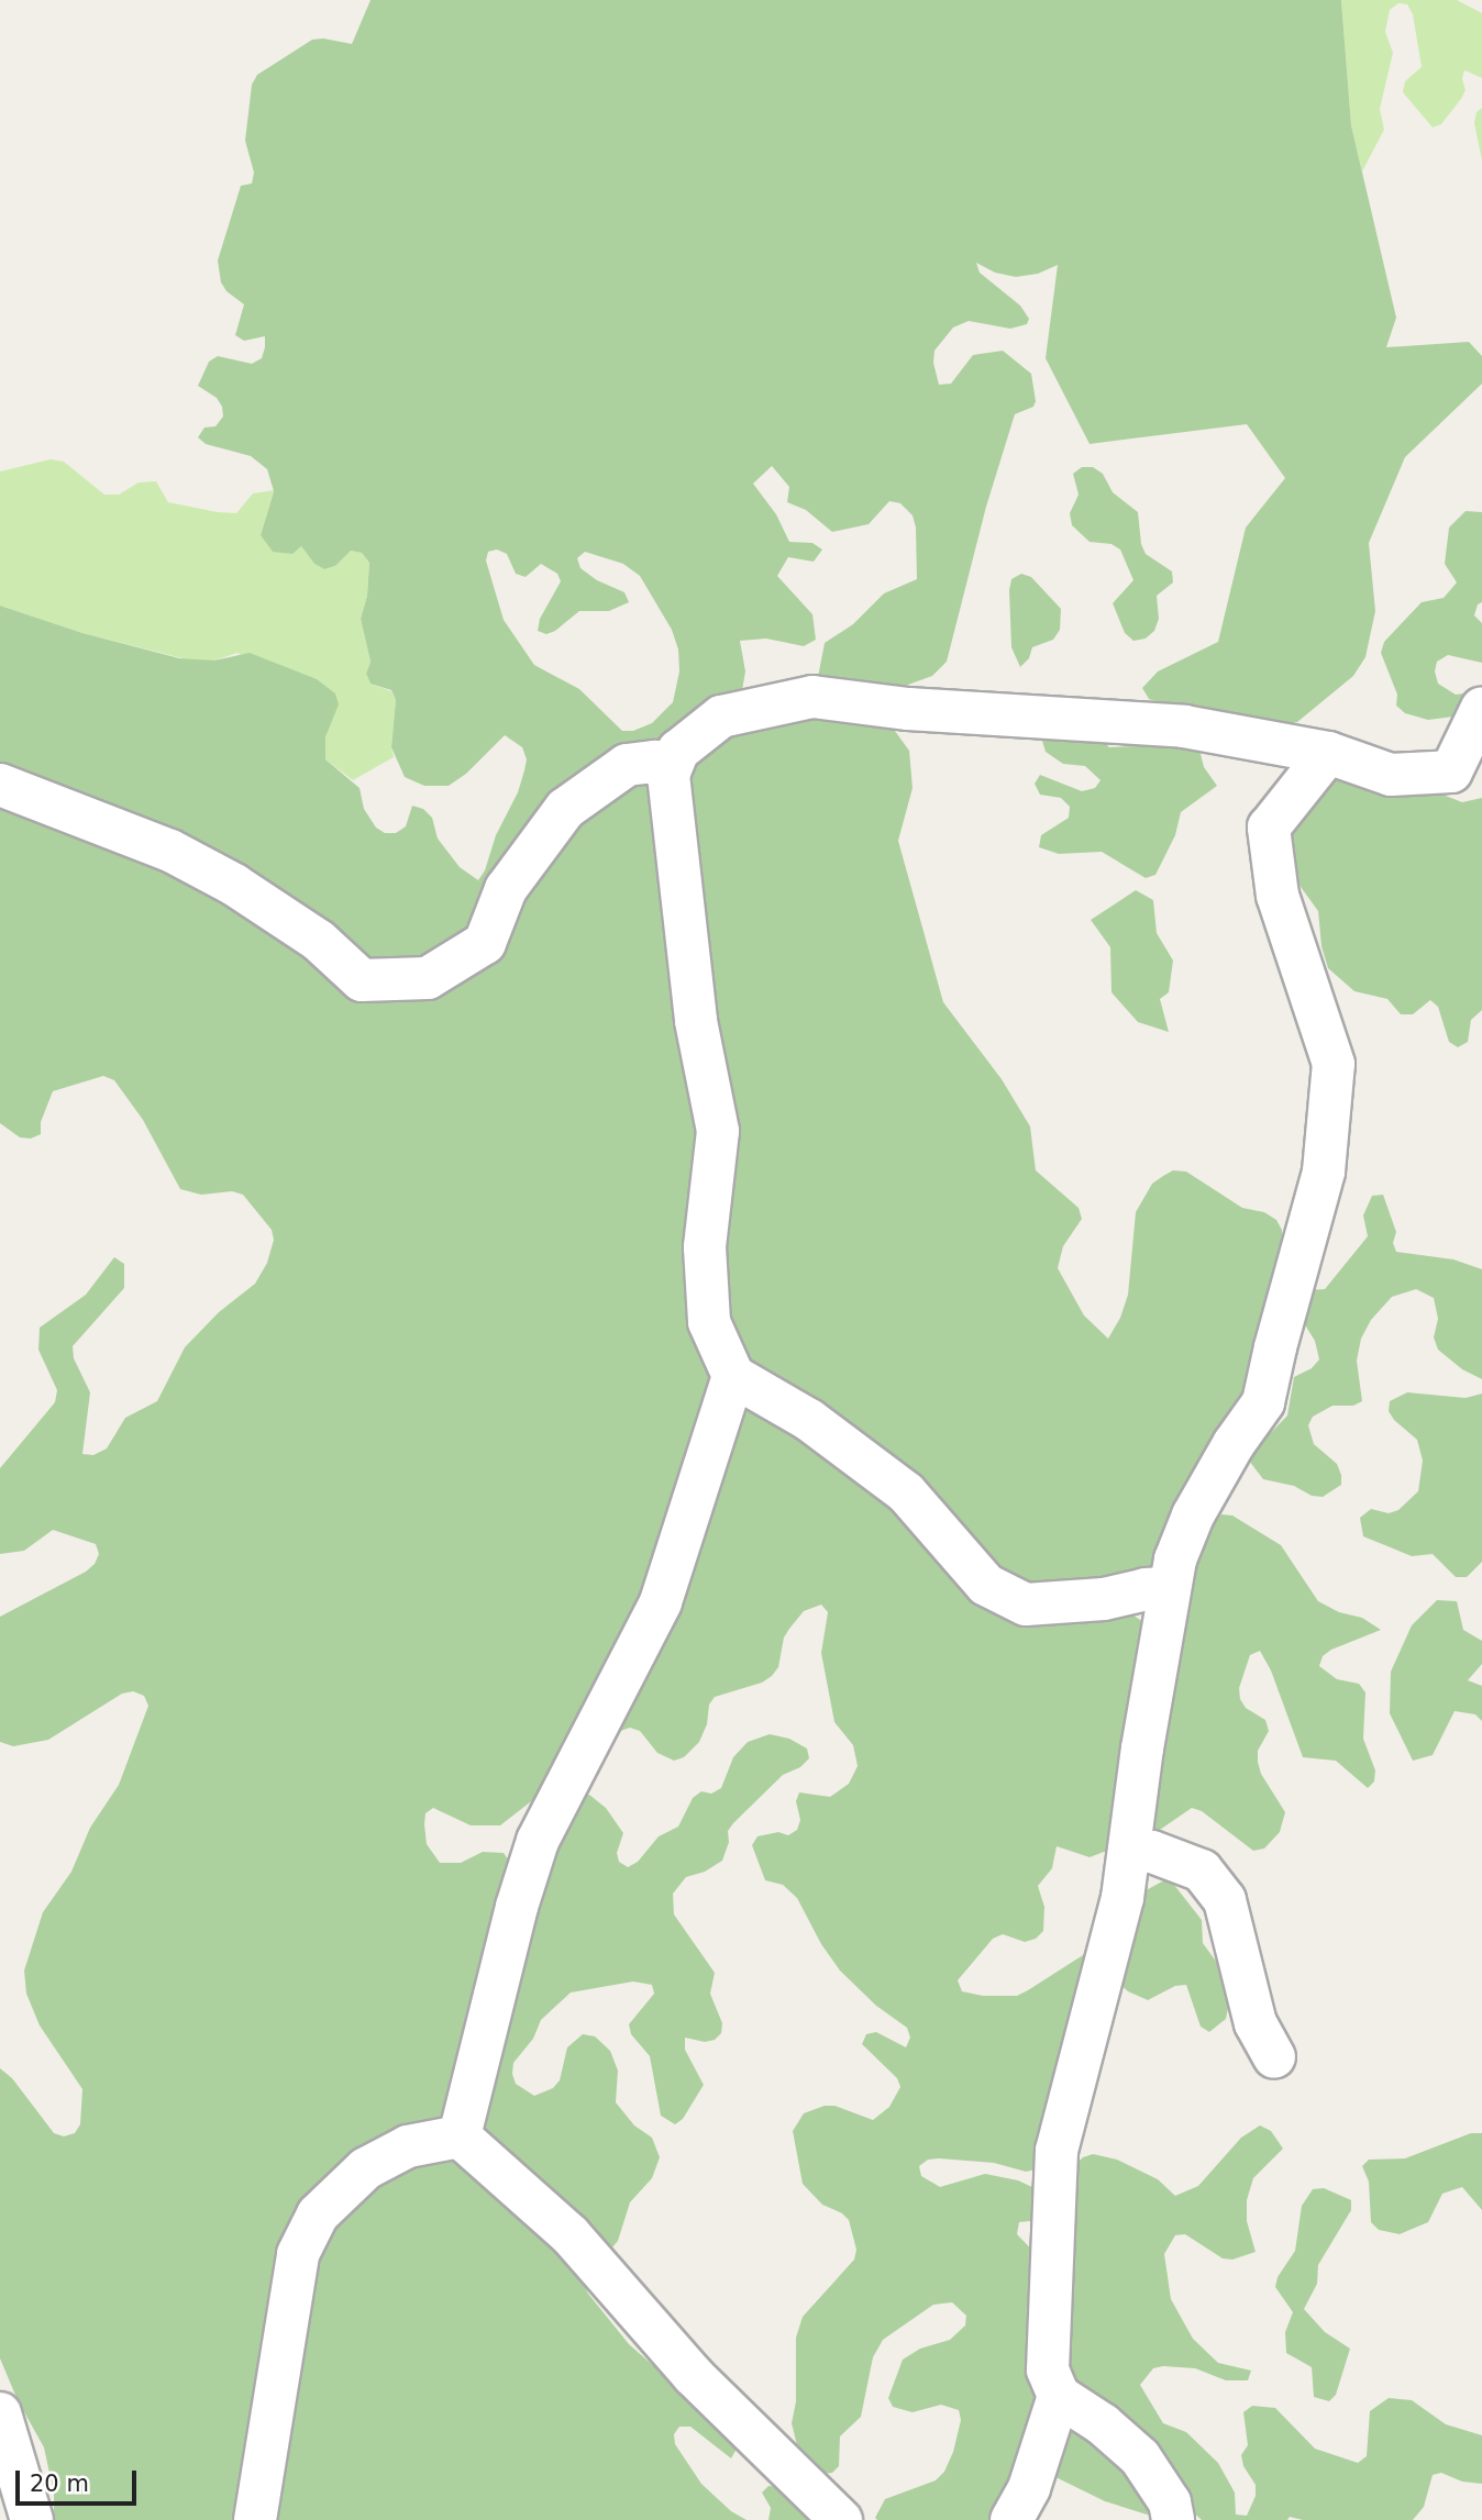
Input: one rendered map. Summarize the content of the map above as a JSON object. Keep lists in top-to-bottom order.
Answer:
{
  "scale_bar": "20 m"
}
